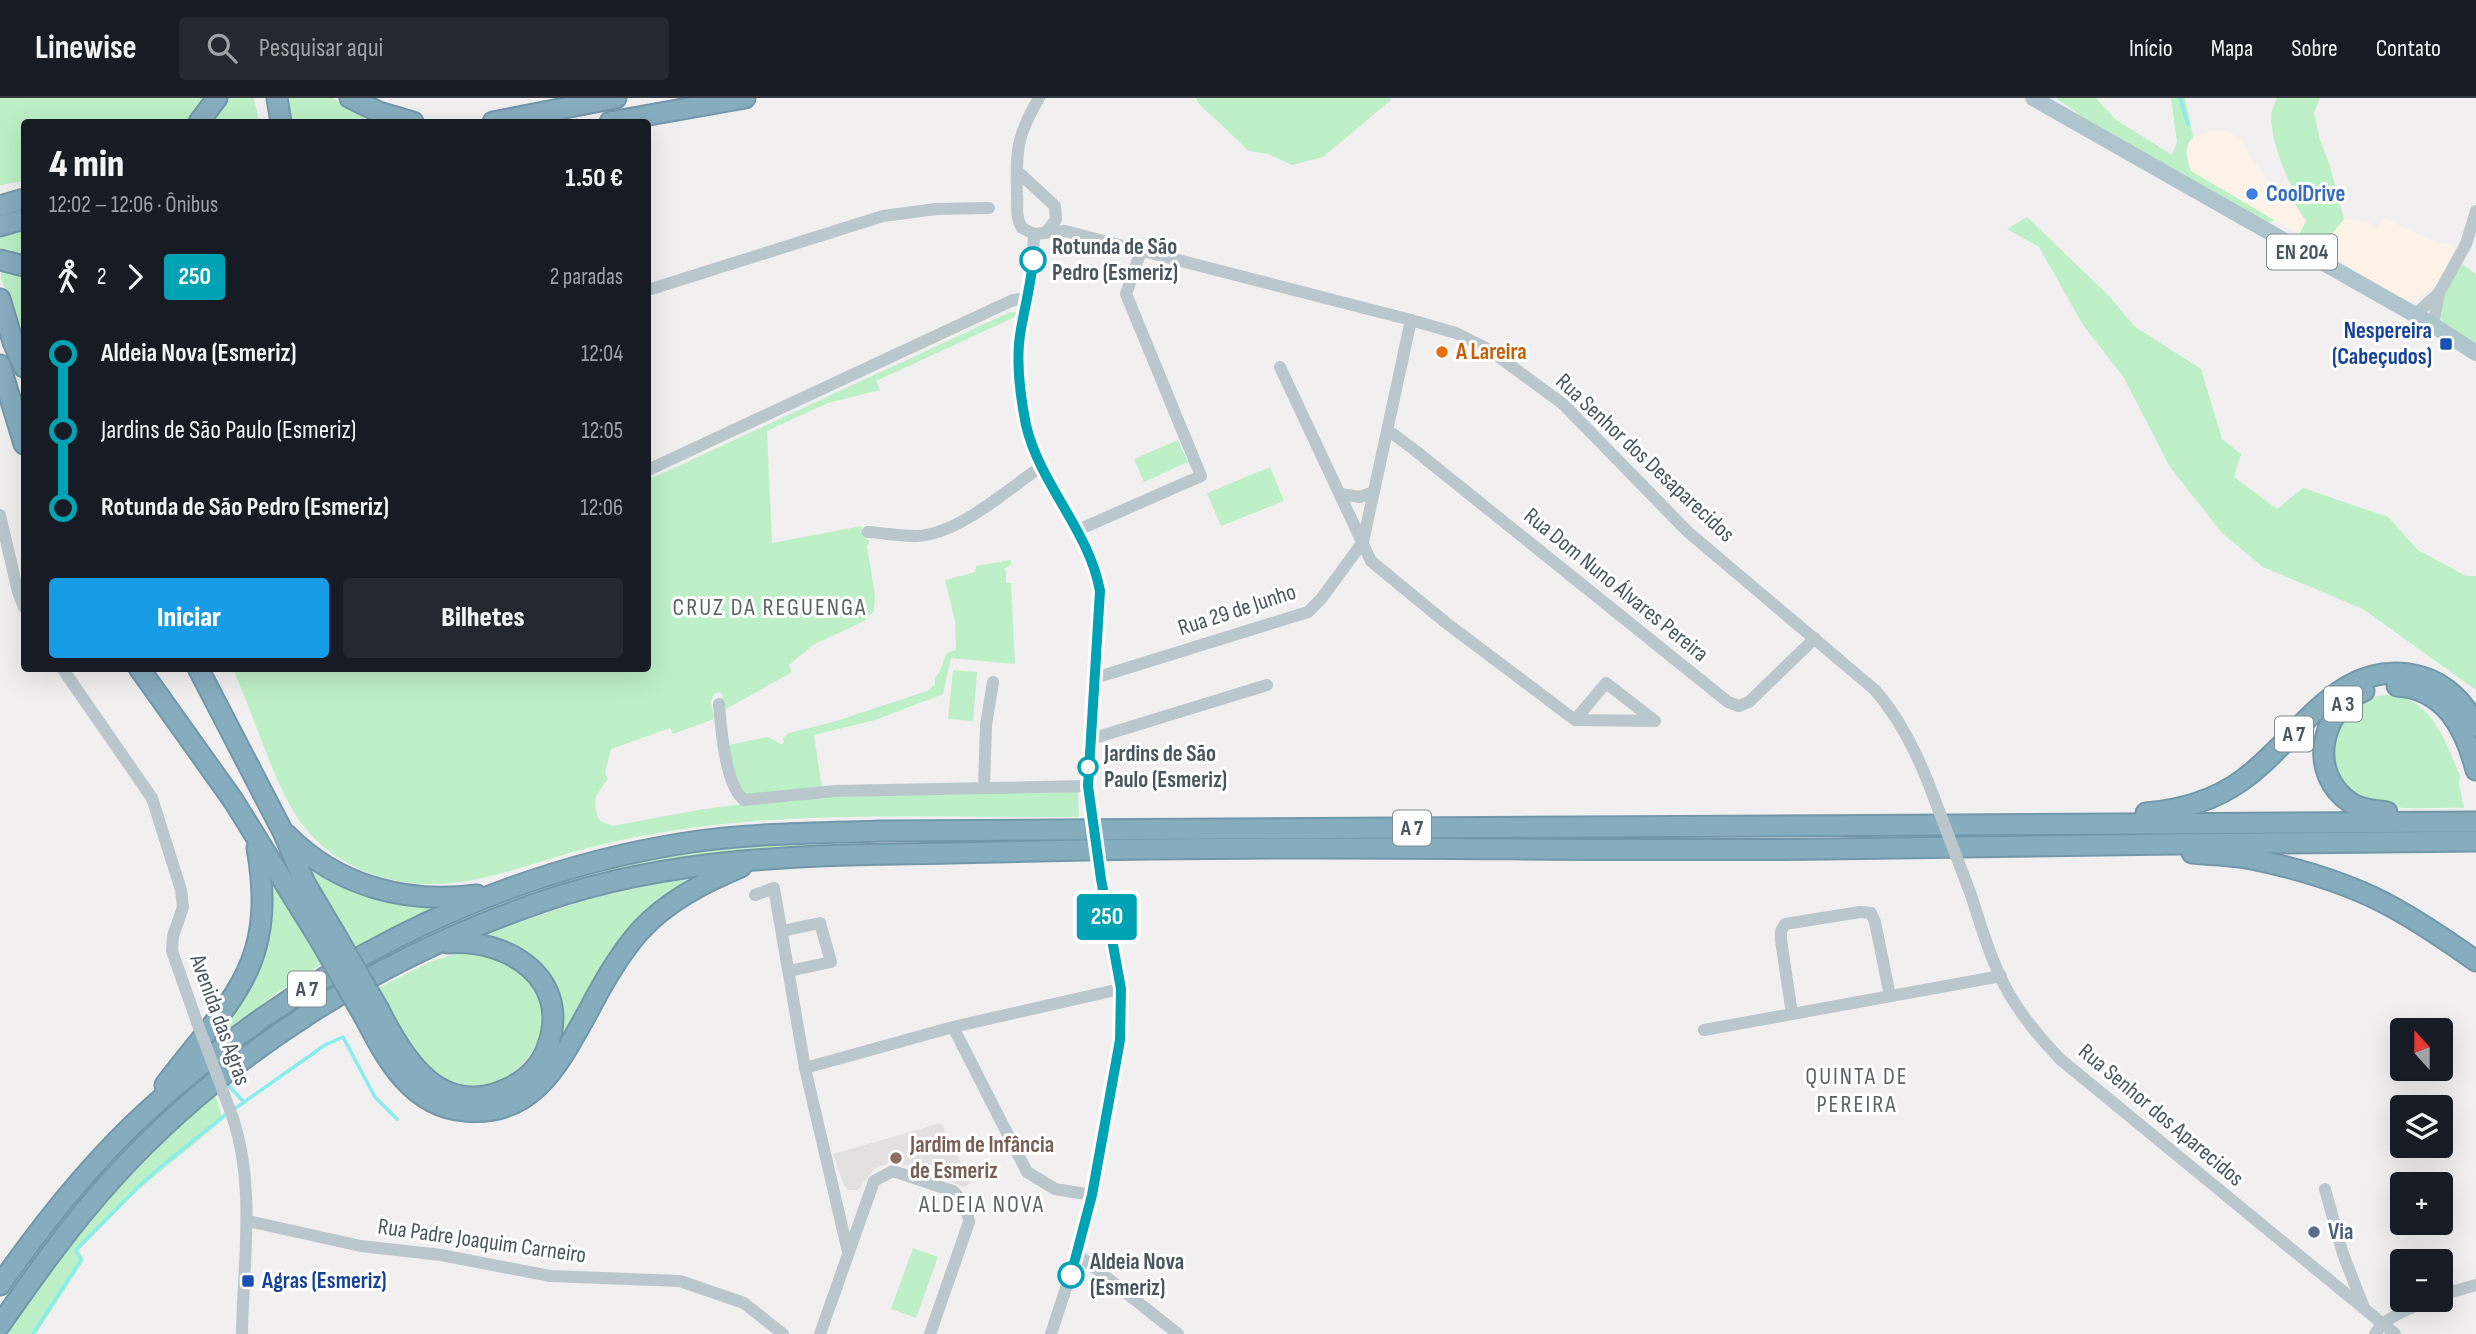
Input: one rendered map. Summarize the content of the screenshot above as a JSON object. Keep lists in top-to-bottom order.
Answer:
{
  "streets": {
    "highway": ["A 3", "A 7"],
    "main road": ["EN 204"],
    "street": [
      "Rua Senhor dos Desaparecidos",
      "Rua Dom Nuno Álvares Pereira",
      "Rua 29 de Junho",
      "Avenida das Agras",
      "Rua Senhor dos Aparecidos",
      "Rua Padre Joaquim Carneiro"
    ]
  },
  "crossings": [
    ["Rua Senhor dos Desaparecidos", "Rua Dom Nuno Álvares Pereira"],
    ["Rua Senhor dos Desaparecidos", "Rua Senhor dos Aparecidos"],
    ["A 3", "A 7"],
    ["Avenida das Agras", "Rua Padre Joaquim Carneiro"]
  ],
  "districts": ["CRUZ DA REGUENGA", "QUINTA DE PEREIRA", "ALDEIA NOVA"],
  "places": {
    "other": [
      "CoolDrive",
      "Rotunda de São Pedro (Esmeriz)",
      "A Lareira",
      "Jardins de São Paulo (Esmeriz)",
      "Jardim de Infância de Esmeriz",
      "Via",
      "Aldeia Nova (Esmeriz)"
    ],
    "transit": ["Nespereira (Cabeçudos)", "Agras (Esmeriz)"]
  },
  "lines": ["bus line 250"],
  "north": "top",
  "page": {
    "header": "Linewise",
    "search": "Pesquisar aqui",
    "nav": [
      "Início",
      "Mapa",
      "Sobre",
      "Contato"
    ],
    "on_map": "250",
    "heading": ["4 min", "12:02 – 12:06 · Ônibus", "1.50 €"],
    "legs": ["2", "250", "2 paradas"],
    "list": [
      {
        "name": "Aldeia Nova (Esmeriz)",
        "value": "12:04"
      },
      {
        "name": "Jardins de São Paulo (Esmeriz)",
        "value": "12:05"
      },
      {
        "name": "Rotunda de São Pedro (Esmeriz)",
        "value": "12:06"
      }
    ],
    "buttons": ["Iniciar", "Bilhetes"],
    "map_buttons": ["+", "−"]
  }
}
